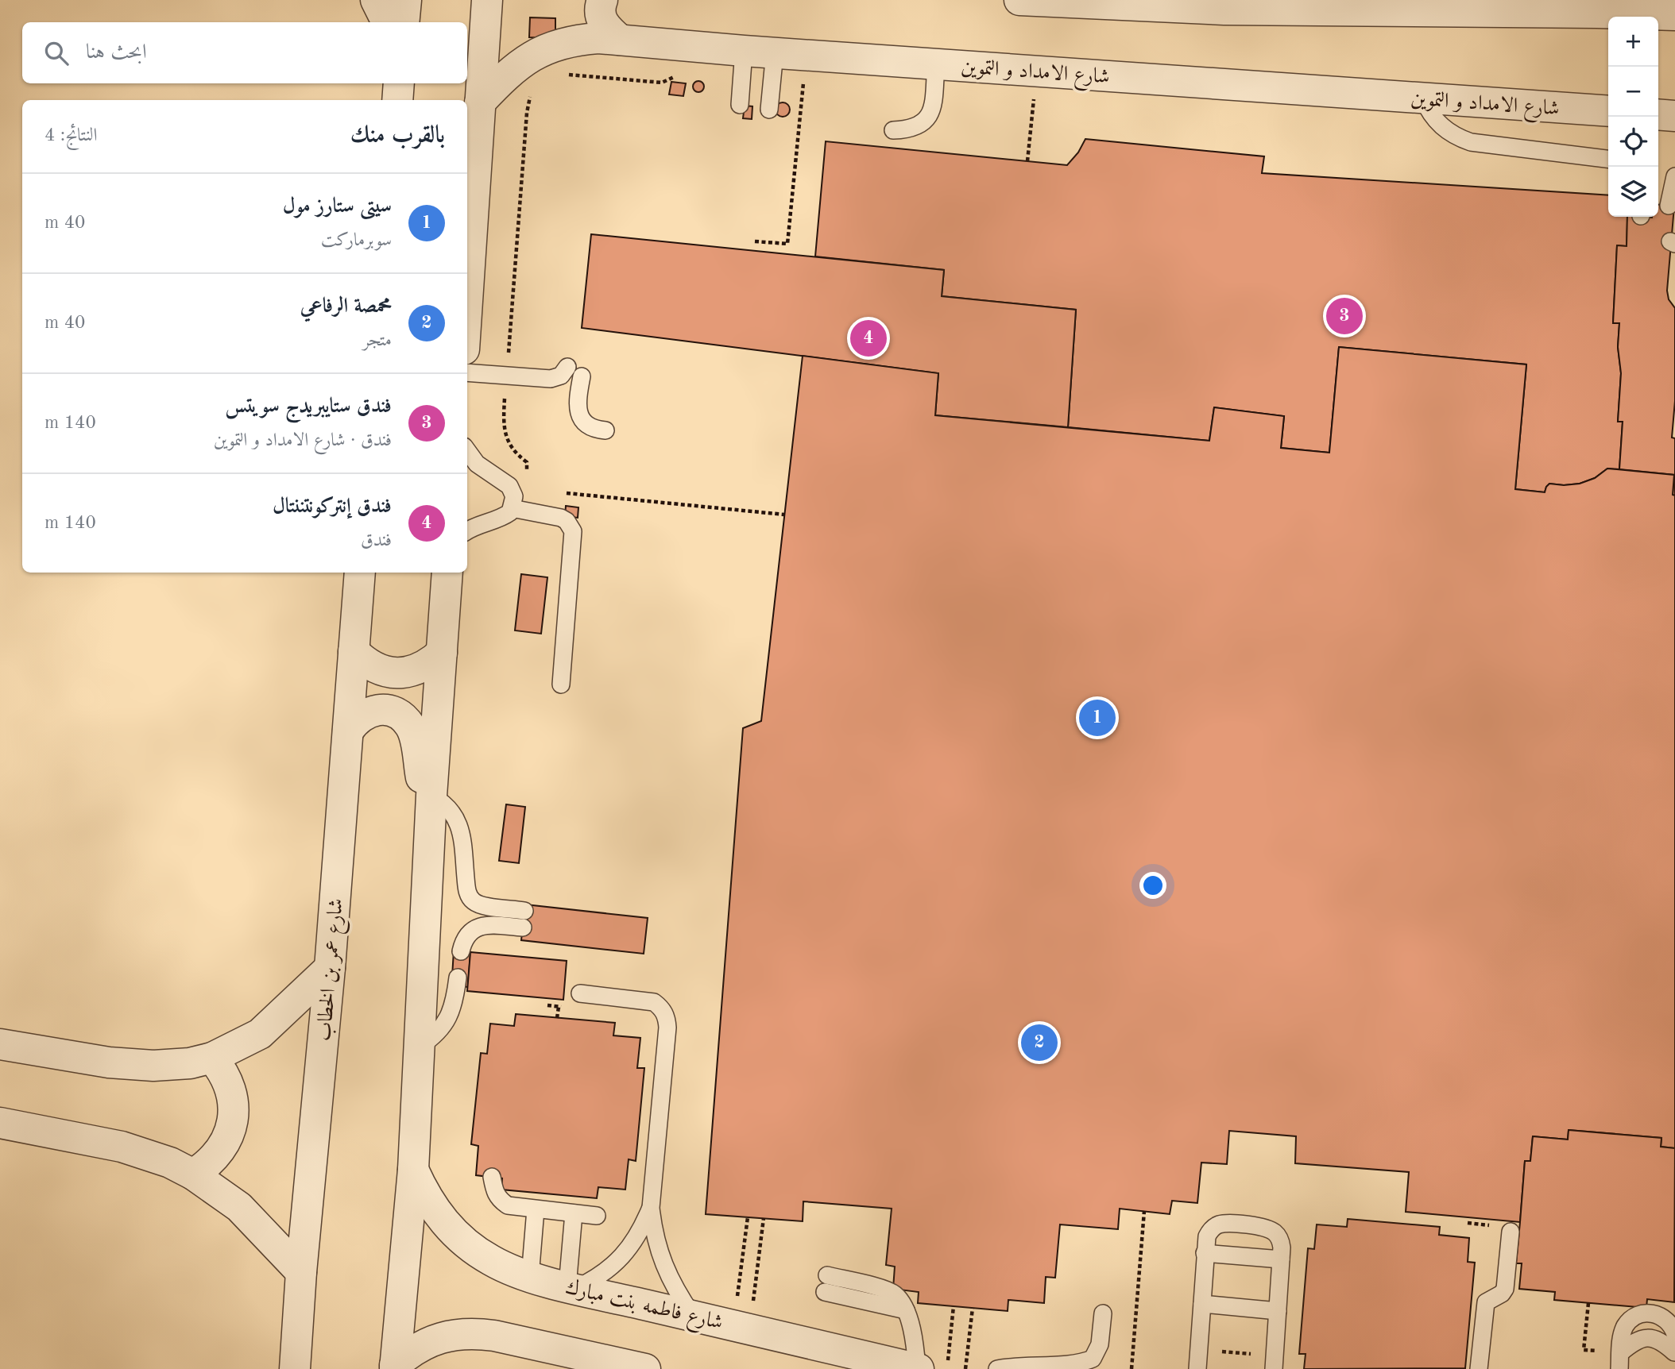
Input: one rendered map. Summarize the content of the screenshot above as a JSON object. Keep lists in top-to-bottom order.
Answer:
{
  "streets": {
    "street": ["شارع الامداد و التموين", "شارع عمر بن الخطاب", "شارع فاطمه بنت مبارك"]
  },
  "page": {
    "map_buttons": ["+", "−"],
    "search": "ابحث هنا",
    "heading": ["بالقرب منك", "النتائج: 4"],
    "list": [
      {
        "mark": "1",
        "name": "سيتى ستارز مول",
        "note": "سوبرماركت",
        "value": "40 m"
      },
      {
        "mark": "2",
        "name": "محمصة الرفاعي",
        "note": "متجر",
        "value": "40 m"
      },
      {
        "mark": "3",
        "name": "فندق ستايبريدج سويتس",
        "note": "فندق · شارع الامداد و التموين",
        "value": "140 m"
      },
      {
        "mark": "4",
        "name": "فندق إنتركونتننتال",
        "note": "فندق",
        "value": "140 m"
      }
    ],
    "pins": [
      "3",
      "4",
      "1",
      "2"
    ]
  }
}
